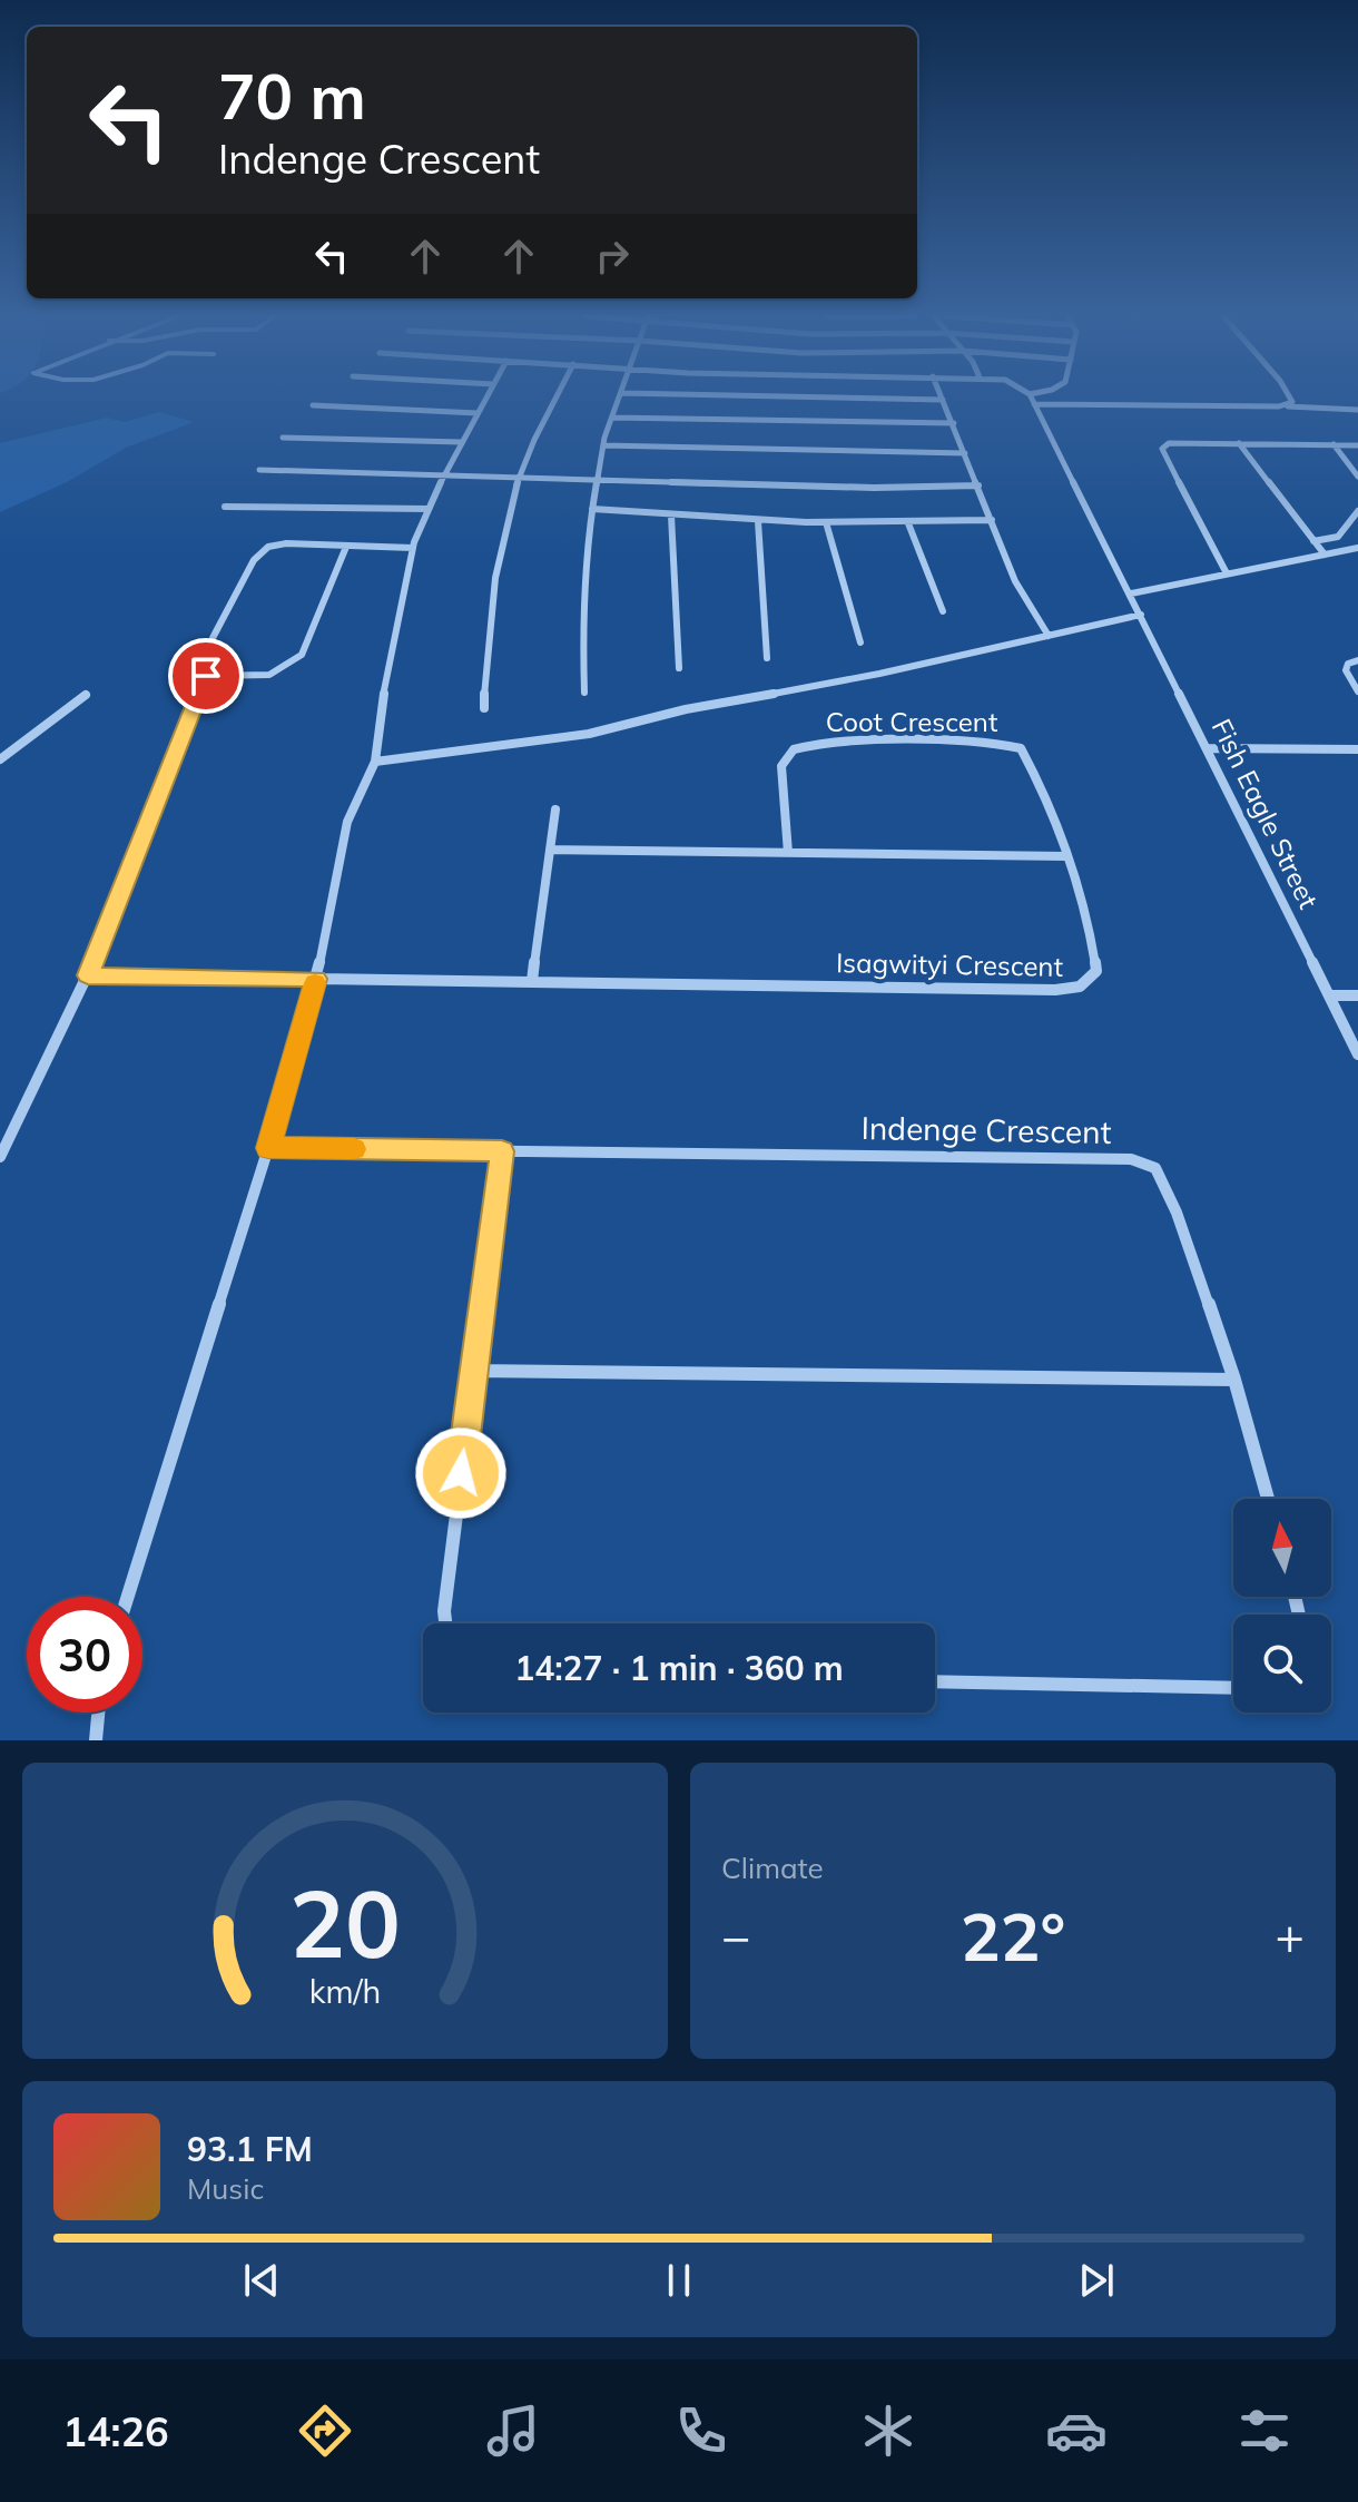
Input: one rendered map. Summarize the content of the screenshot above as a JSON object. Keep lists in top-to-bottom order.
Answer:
{
  "streets": {
    "street": [
      "Coot Crescent",
      "Fish Eagle Street",
      "Isagwityi Crescent",
      "Indenge Crescent"
    ]
  },
  "crossings": [
    ["Coot Crescent", "Isagwityi Crescent"]
  ],
  "north": "top",
  "page": {
    "turn": ["70 m", "Indenge Crescent"],
    "limit": "30",
    "trip": "14:27 · 1 min · 360 m",
    "tile": "Climate",
    "heat": ["−", "22°", "+"],
    "song": ["93.1 FM", "Music"],
    "tabs": "14:26",
    "gauge": ["20", "km/h"]
  }
}
